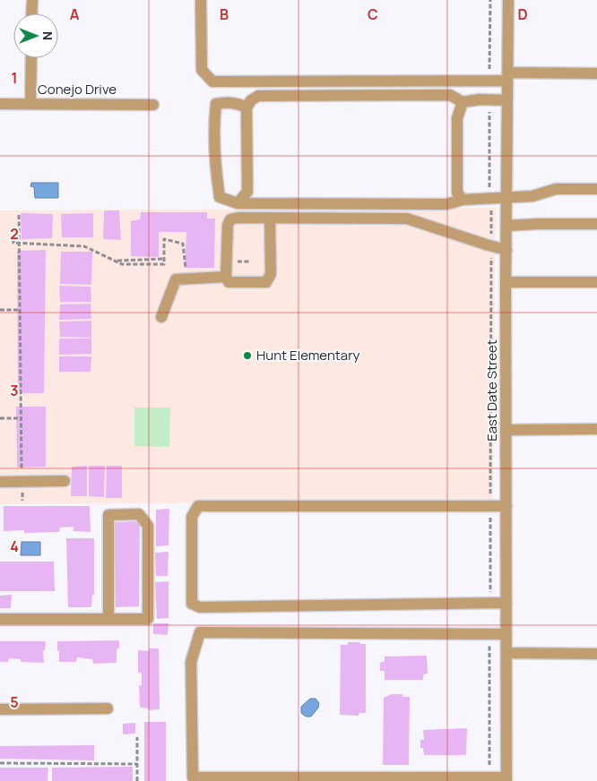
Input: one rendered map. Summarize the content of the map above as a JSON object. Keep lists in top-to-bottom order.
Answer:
{
  "streets": {
    "street": ["Conejo Drive", "East Date Street"]
  },
  "places": ["Hunt Elementary"],
  "north": "right",
  "grid": {
    "columns": [
      "A",
      "B",
      "C",
      "D"
    ],
    "rows": [
      "1",
      "2",
      "3",
      "4",
      "5"
    ]
  }
}
